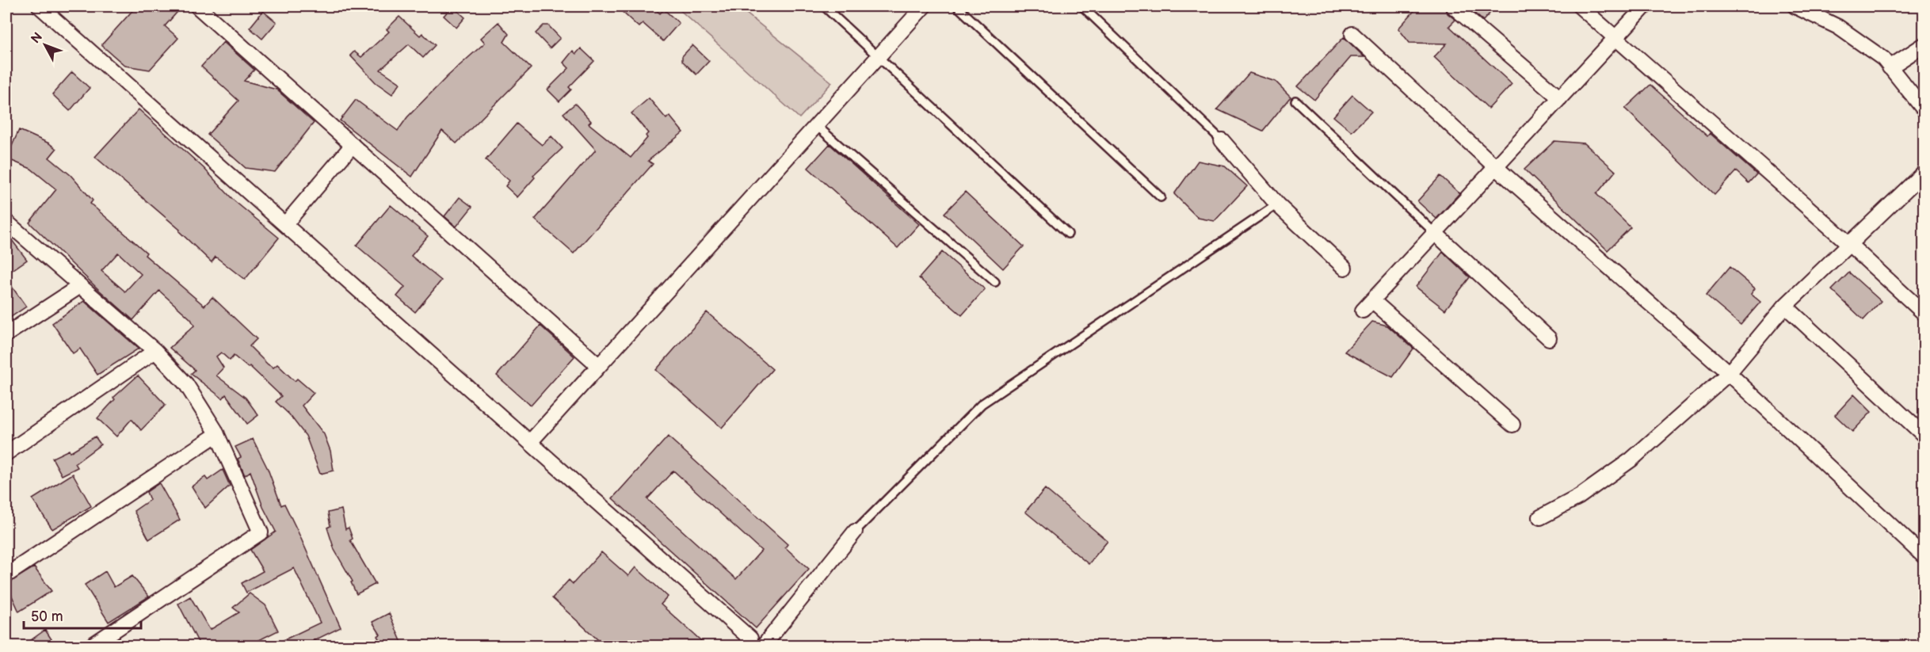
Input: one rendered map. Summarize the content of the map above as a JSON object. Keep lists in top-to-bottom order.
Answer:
{
  "scale_bar": "50 m",
  "north": "top left"
}
